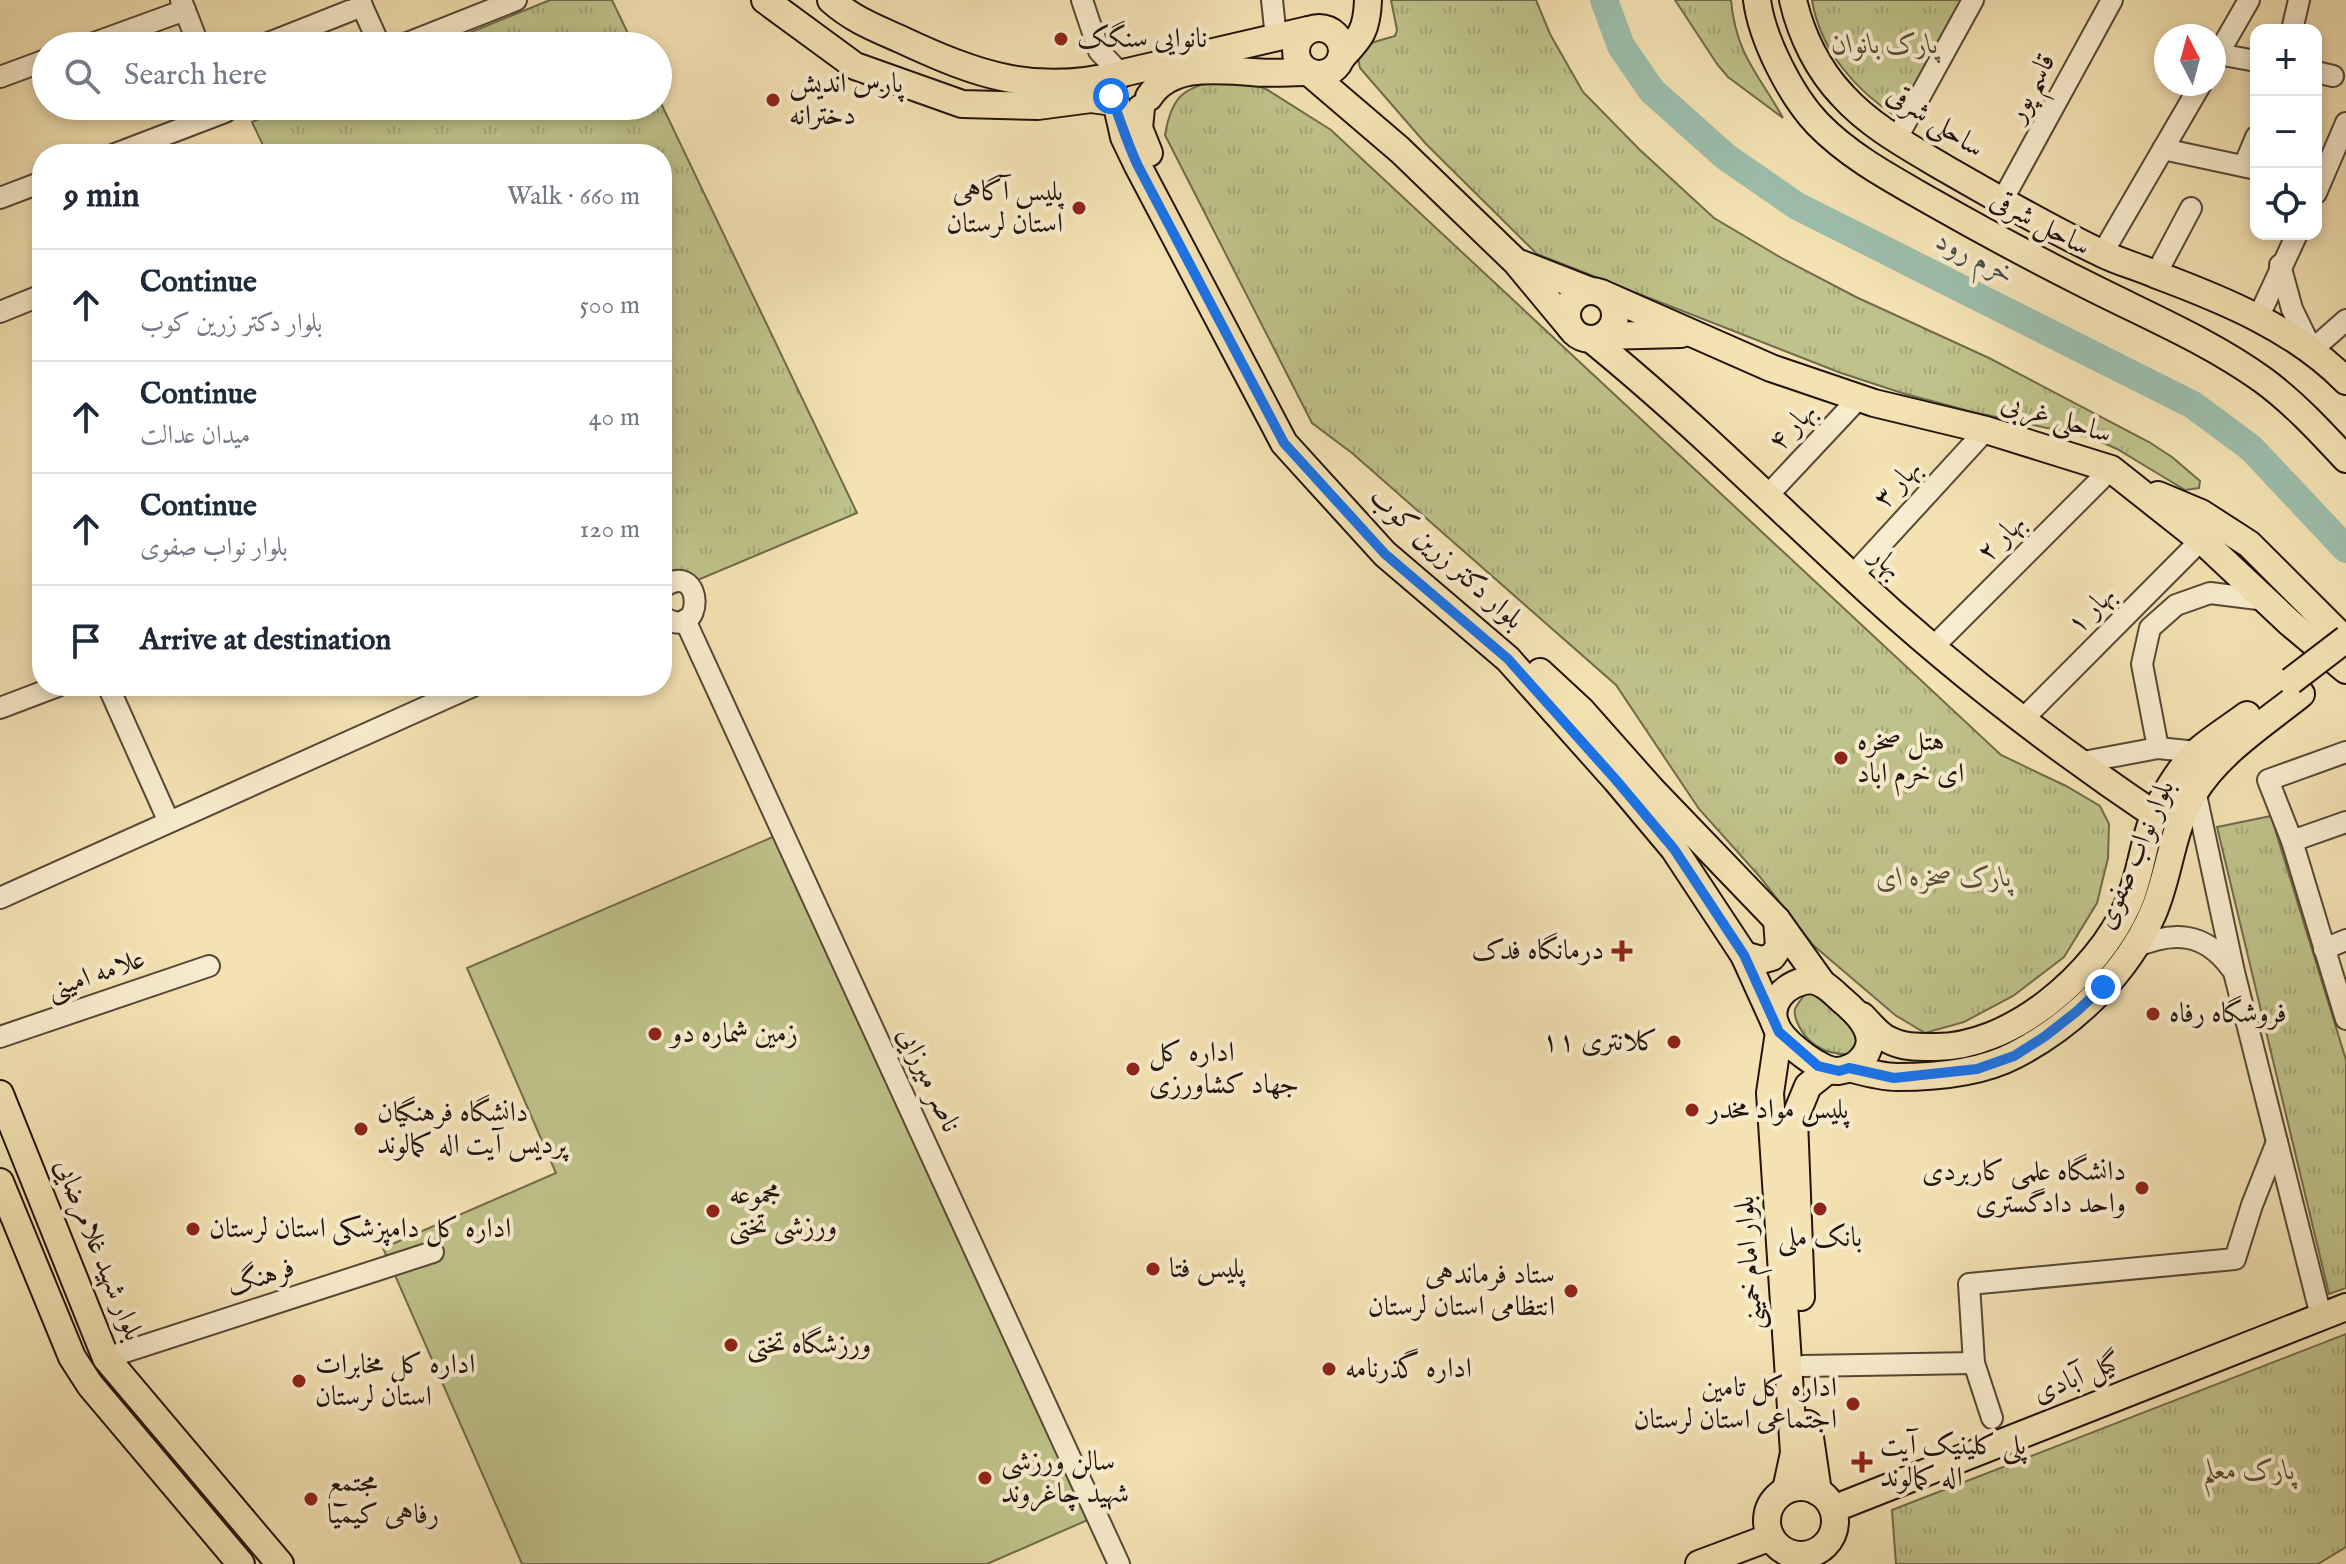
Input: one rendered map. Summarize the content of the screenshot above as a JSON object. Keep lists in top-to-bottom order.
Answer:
{
  "streets": {
    "main road": [
      "ساحلی شرقی",
      "ساحل شرقی",
      "ساحلی غربی",
      "بلوار دکتر زرین کوب",
      "بهار",
      "بلوار نواب صفوی",
      "بلوار شهید غلامرضایی",
      "بلوار امام خمینی",
      "گیل آبادی"
    ],
    "street": [
      "قاسم پور",
      "بهار ۴",
      "بهار ۳",
      "بهار ۲",
      "بهار ۱",
      "علامه امینی",
      "ناصر میرزایی",
      "فرهنگ"
    ]
  },
  "crossings": [
    ["قاسم پور", "ساحلی شرقی"],
    ["ساحلی غربی", "بهار ۴"],
    ["ساحلی غربی", "بهار ۳"],
    ["ساحلی غربی", "بهار ۲"],
    ["ساحلی غربی", "بهار"],
    ["ساحلی غربی", "بهار ۱"],
    ["بهار ۴", "بهار"],
    ["بهار ۳", "بهار"],
    ["بهار ۲", "بهار"],
    ["بلوار دکتر زرین کوب", "بلوار نواب صفوی"],
    ["بلوار دکتر زرین کوب", "بلوار امام خمینی"],
    ["بهار", "بهار ۱"],
    ["بهار", "بلوار نواب صفوی"],
    ["بلوار نواب صفوی", "بلوار امام خمینی"],
    ["بلوار شهید غلامرضایی", "فرهنگ"],
    ["بلوار امام خمینی", "گیل آبادی"]
  ],
  "water": ["خرم رود"],
  "parks": ["پارک بانوان", "پارک صخره ای", "پارک معلم"],
  "places": {
    "other": [
      "نانوایی سنگک",
      "پارس اندیش دخترانه",
      "پلیس آگاهی استان لرستان",
      "هتل صخره ای خرم اباد",
      "فروشگاه رفاه",
      "زمین شماره دو",
      "کلانتری ۱۱",
      "اداره کل جهاد کشاورزی",
      "پلیس مواد مخدر",
      "دانشگاه فرهنگیان پردیس آیت اله کمالوند",
      "دانشگاه علمی کاربردی واحد دادگستری",
      "بانک ملی",
      "مجموعه ورزشی تختی",
      "اداره کل دامپزشکی استان لرستان",
      "پلیس فتا",
      "ستاد فرماندهی انتظامی استان لرستان",
      "ورزشگاه تختی",
      "اداره گذرنامه",
      "اداره کل مخابرات استان لرستان",
      "اداره کل تامین اجتماعی استان لرستان",
      "سالن ورزشی شهید چاغروند",
      "مجتمع رفاهی کیمیا"
    ],
    "health": ["درمانگاه فدک", "پلی کلینیک آیت اله کمالوند"]
  },
  "north": "top",
  "page": {
    "map_buttons": ["+", "−"],
    "search": "Search here",
    "heading": ["9 min", "Walk · 660 m"],
    "list": [
      ["Continue", "بلوار دکتر زرین کوب", "500 m"],
      ["Continue", "میدان عدالت", "40 m"],
      ["Continue", "بلوار نواب صفوی", "120 m"],
      "Arrive at destination"
    ]
  }
}
